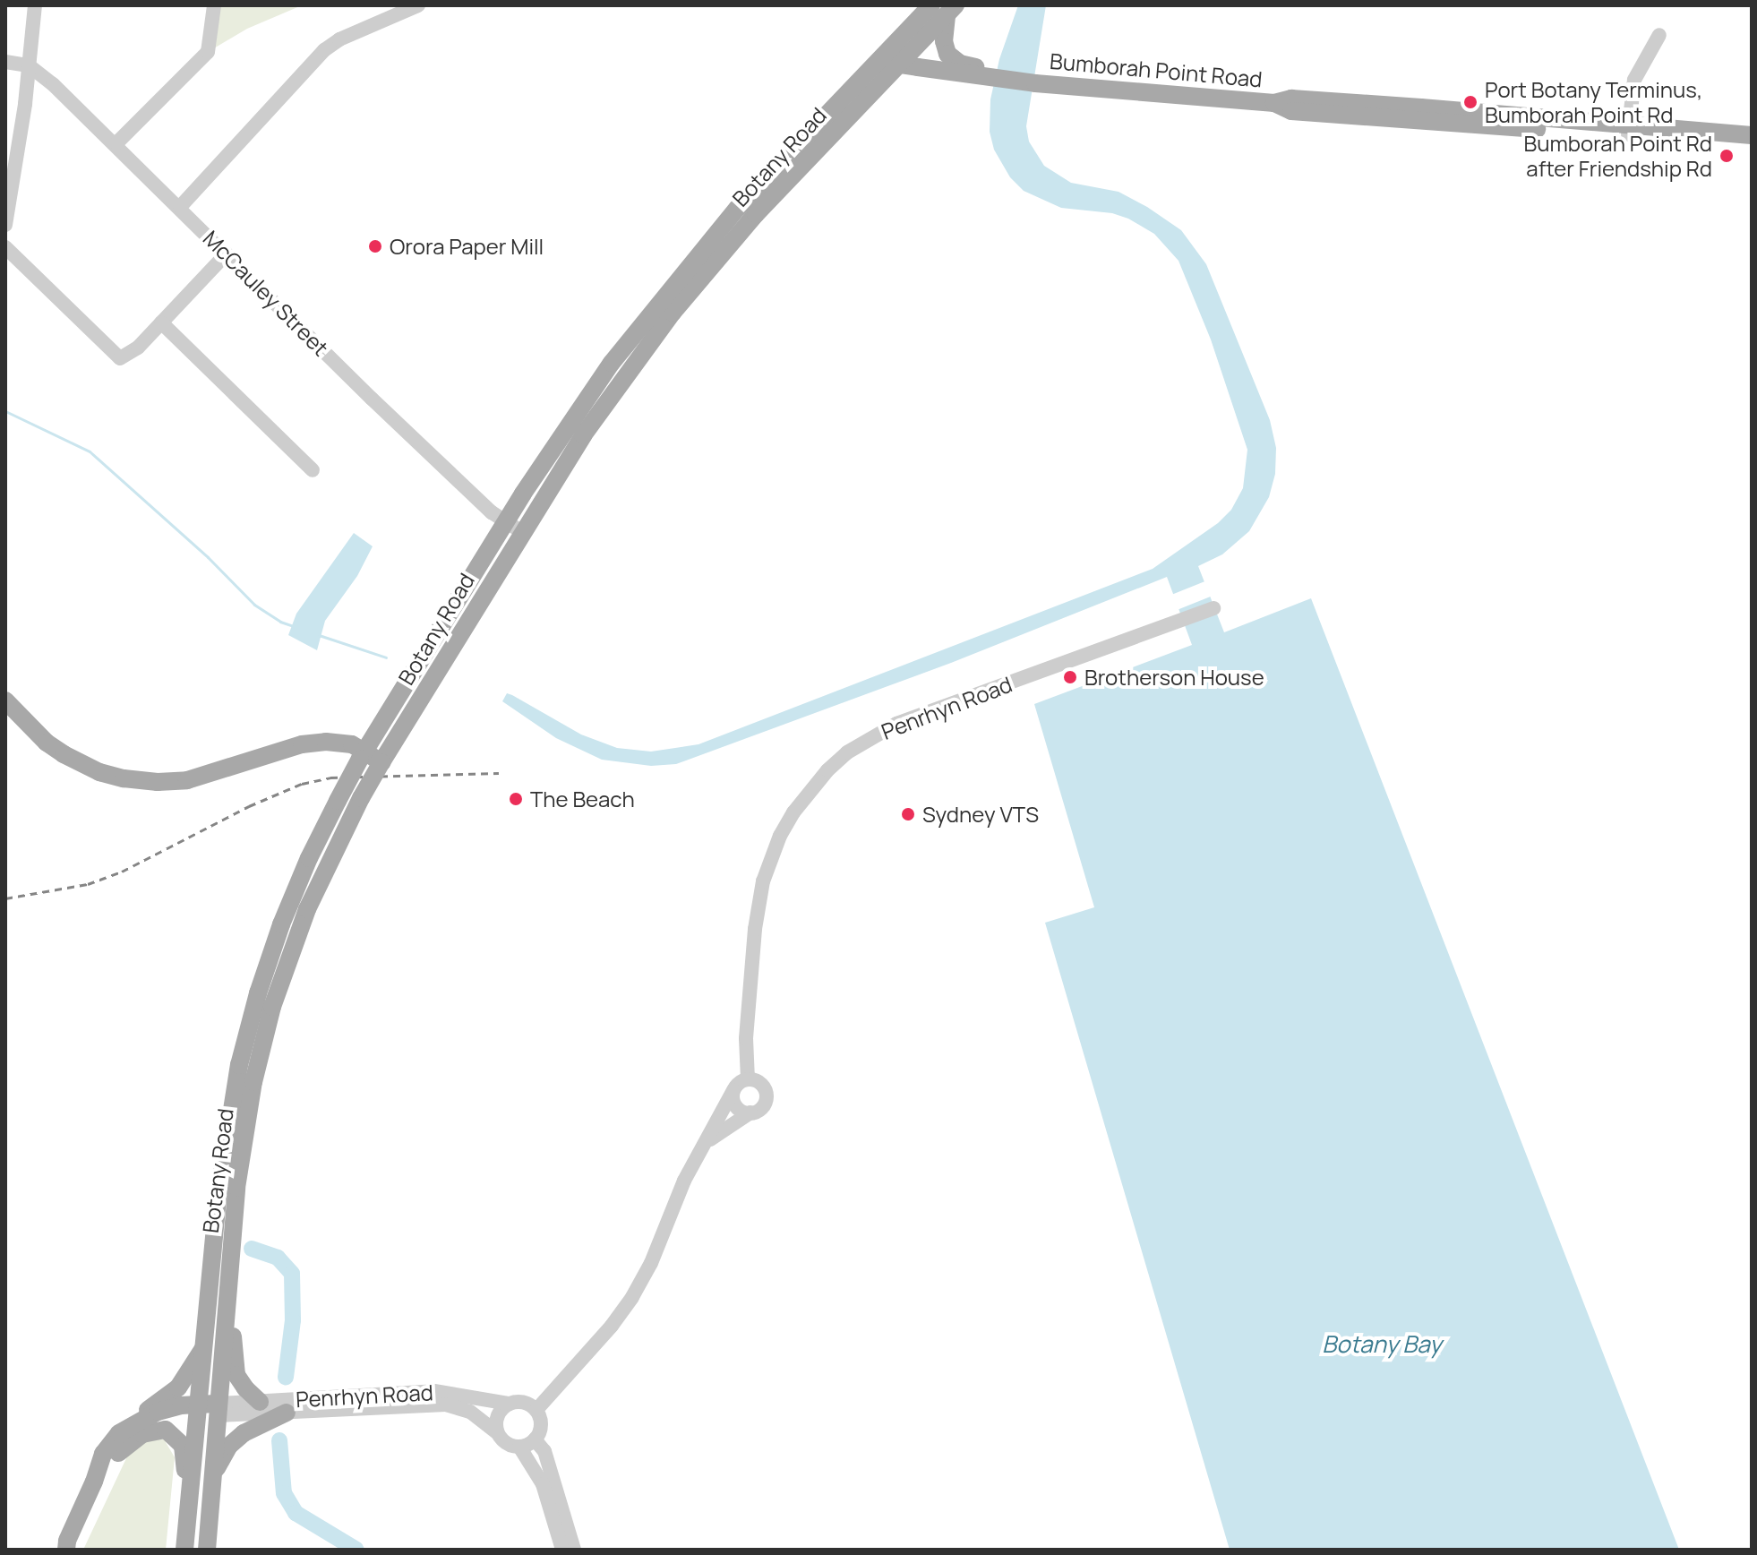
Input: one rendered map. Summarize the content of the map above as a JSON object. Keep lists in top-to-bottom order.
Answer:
{
  "streets": {
    "main road": ["Bumborah Point Road", "Botany Road"],
    "street": ["McCauley Street", "Penrhyn Road"]
  },
  "crossings": [
    ["Bumborah Point Road", "Botany Road"],
    ["Botany Road", "McCauley Street"],
    ["Botany Road", "Penrhyn Road"]
  ],
  "water": ["Botany Bay"],
  "places": [
    "Port Botany Terminus, Bumborah Point Rd",
    "Bumborah Point Rd after Friendship Rd",
    "Orora Paper Mill",
    "Brotherson House",
    "The Beach",
    "Sydney VTS"
  ]
}
